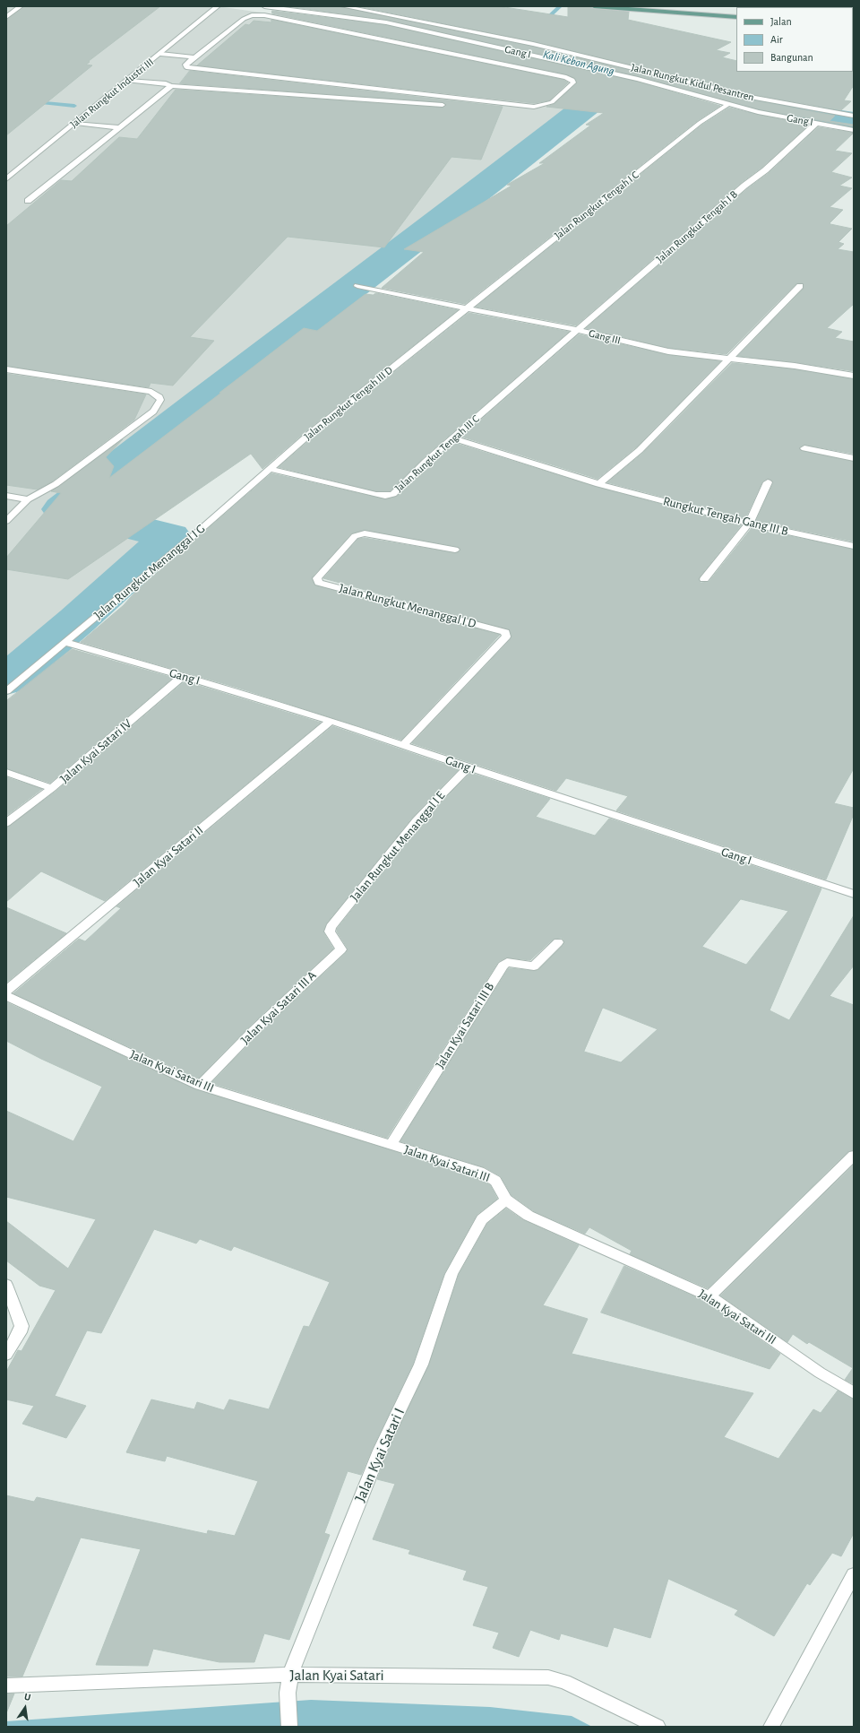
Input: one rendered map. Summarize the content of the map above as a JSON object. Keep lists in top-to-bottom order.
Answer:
{
  "streets": {
    "street": [
      "Gang I",
      "Jalan Rungkut Kidul Pesantren",
      "Jalan Rungkut Industri III",
      "Jalan Rungkut Tengah I C",
      "Jalan Rungkut Tengah I B",
      "Gang III",
      "Jalan Rungkut Tengah III D",
      "Jalan Rungkut Tengah III C",
      "Rungkut Tengah Gang III B",
      "Jalan Rungkut Menanggal I G",
      "Jalan Rungkut Menanggal I D",
      "Jalan Kyai Satari IV",
      "Jalan Rungkut Menanggal I E",
      "Jalan Kyai Satari II",
      "Jalan Kyai Satari III A",
      "Jalan Kyai Satari III B",
      "Jalan Kyai Satari III",
      "Jalan Kyai Satari I",
      "Jalan Kyai Satari"
    ]
  },
  "crossings": [
    ["Gang I", "Jalan Rungkut Tengah I C"],
    ["Gang I", "Jalan Rungkut Tengah I B"],
    ["Gang I", "Jalan Rungkut Menanggal I G"],
    ["Gang I", "Jalan Rungkut Menanggal I D"],
    ["Gang I", "Jalan Kyai Satari IV"],
    ["Gang I", "Jalan Rungkut Menanggal I E"],
    ["Gang I", "Jalan Kyai Satari II"],
    ["Jalan Rungkut Tengah I C", "Gang III"],
    ["Jalan Rungkut Tengah I C", "Jalan Rungkut Tengah III D"],
    ["Jalan Rungkut Tengah I B", "Gang III"],
    ["Jalan Rungkut Tengah I B", "Jalan Rungkut Tengah III C"],
    ["Gang III", "Jalan Rungkut Tengah III D"],
    ["Gang III", "Jalan Rungkut Tengah III C"],
    ["Jalan Rungkut Tengah III D", "Jalan Rungkut Tengah III C"],
    ["Jalan Rungkut Tengah III D", "Jalan Rungkut Menanggal I G"],
    ["Jalan Rungkut Tengah III C", "Rungkut Tengah Gang III B"],
    ["Jalan Rungkut Menanggal I E", "Jalan Kyai Satari III A"],
    ["Jalan Kyai Satari III A", "Jalan Kyai Satari III"],
    ["Jalan Kyai Satari III B", "Jalan Kyai Satari III"],
    ["Jalan Kyai Satari III", "Jalan Kyai Satari I"],
    ["Jalan Kyai Satari I", "Jalan Kyai Satari"]
  ],
  "water": ["Kali Kebon Agung"],
  "legend": ["Jalan", "Air", "Bangunan"],
  "north": "top"
}
